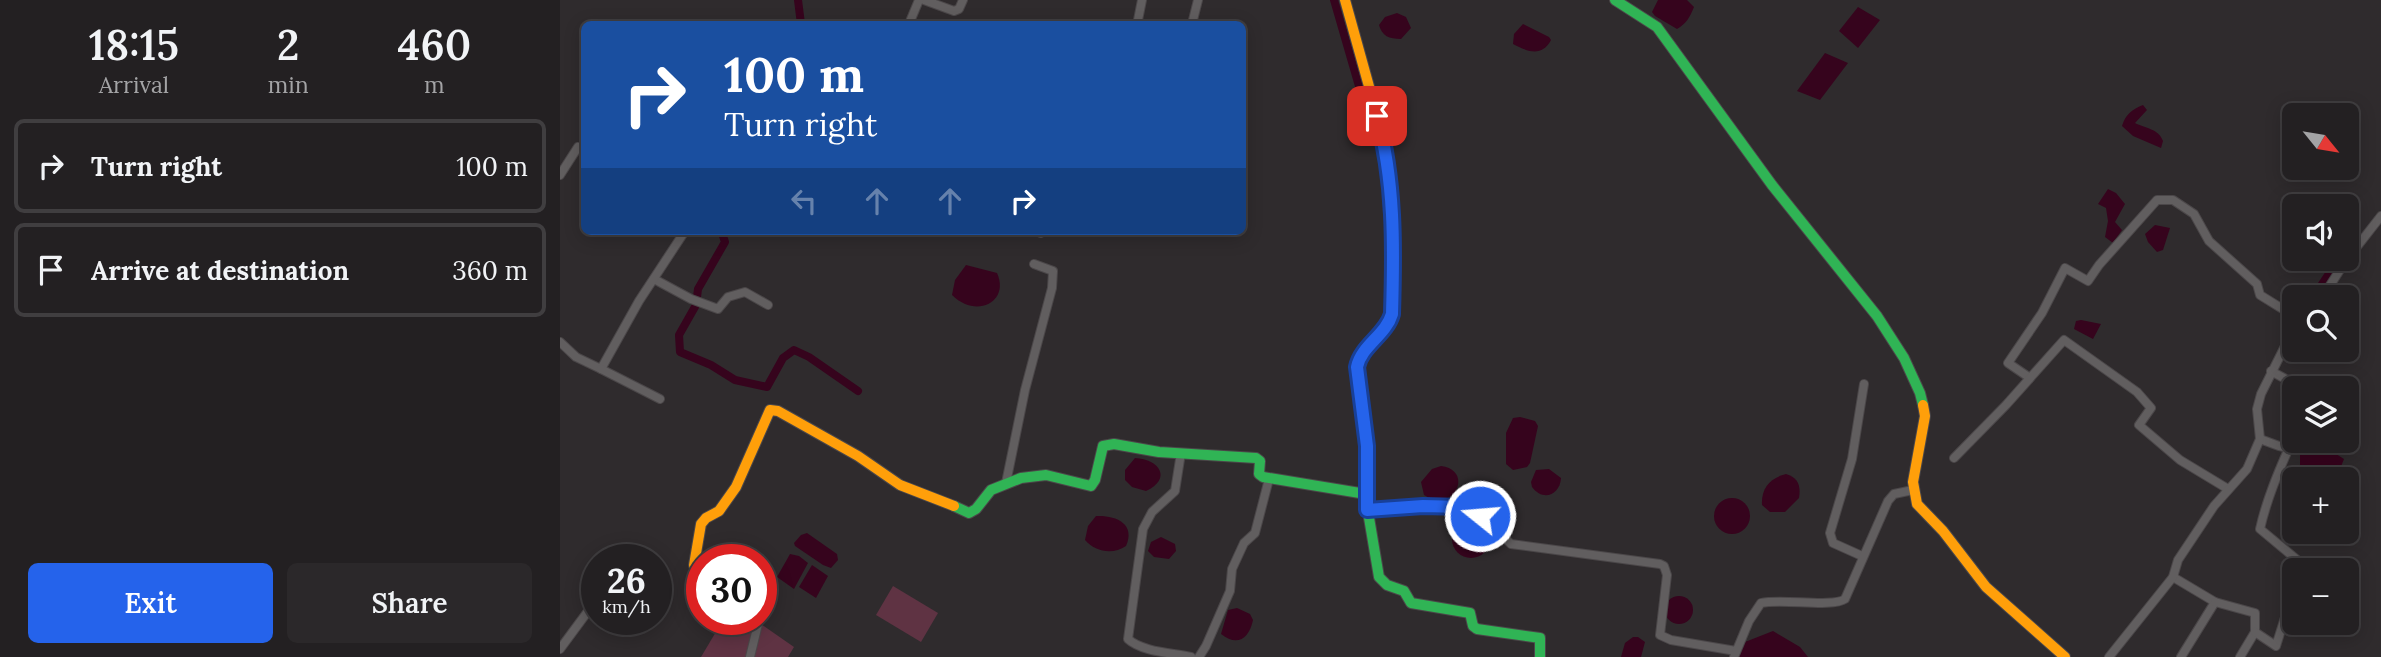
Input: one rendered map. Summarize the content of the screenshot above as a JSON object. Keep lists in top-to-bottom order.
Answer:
{
  "north": "bottom right",
  "page": {
    "eta": [
      "18:15",
      "Arrival",
      "2",
      "min",
      "460",
      "m"
    ],
    "turn": ["100 m", "Turn right"],
    "map_buttons": ["+", "−"],
    "list": [
      {
        "name": "Turn right",
        "value": "100 m"
      },
      {
        "name": "Arrive at destination",
        "value": "360 m"
      }
    ],
    "speed": "26 km/h",
    "limit": "30",
    "buttons": ["Exit", "Share"]
  }
}
